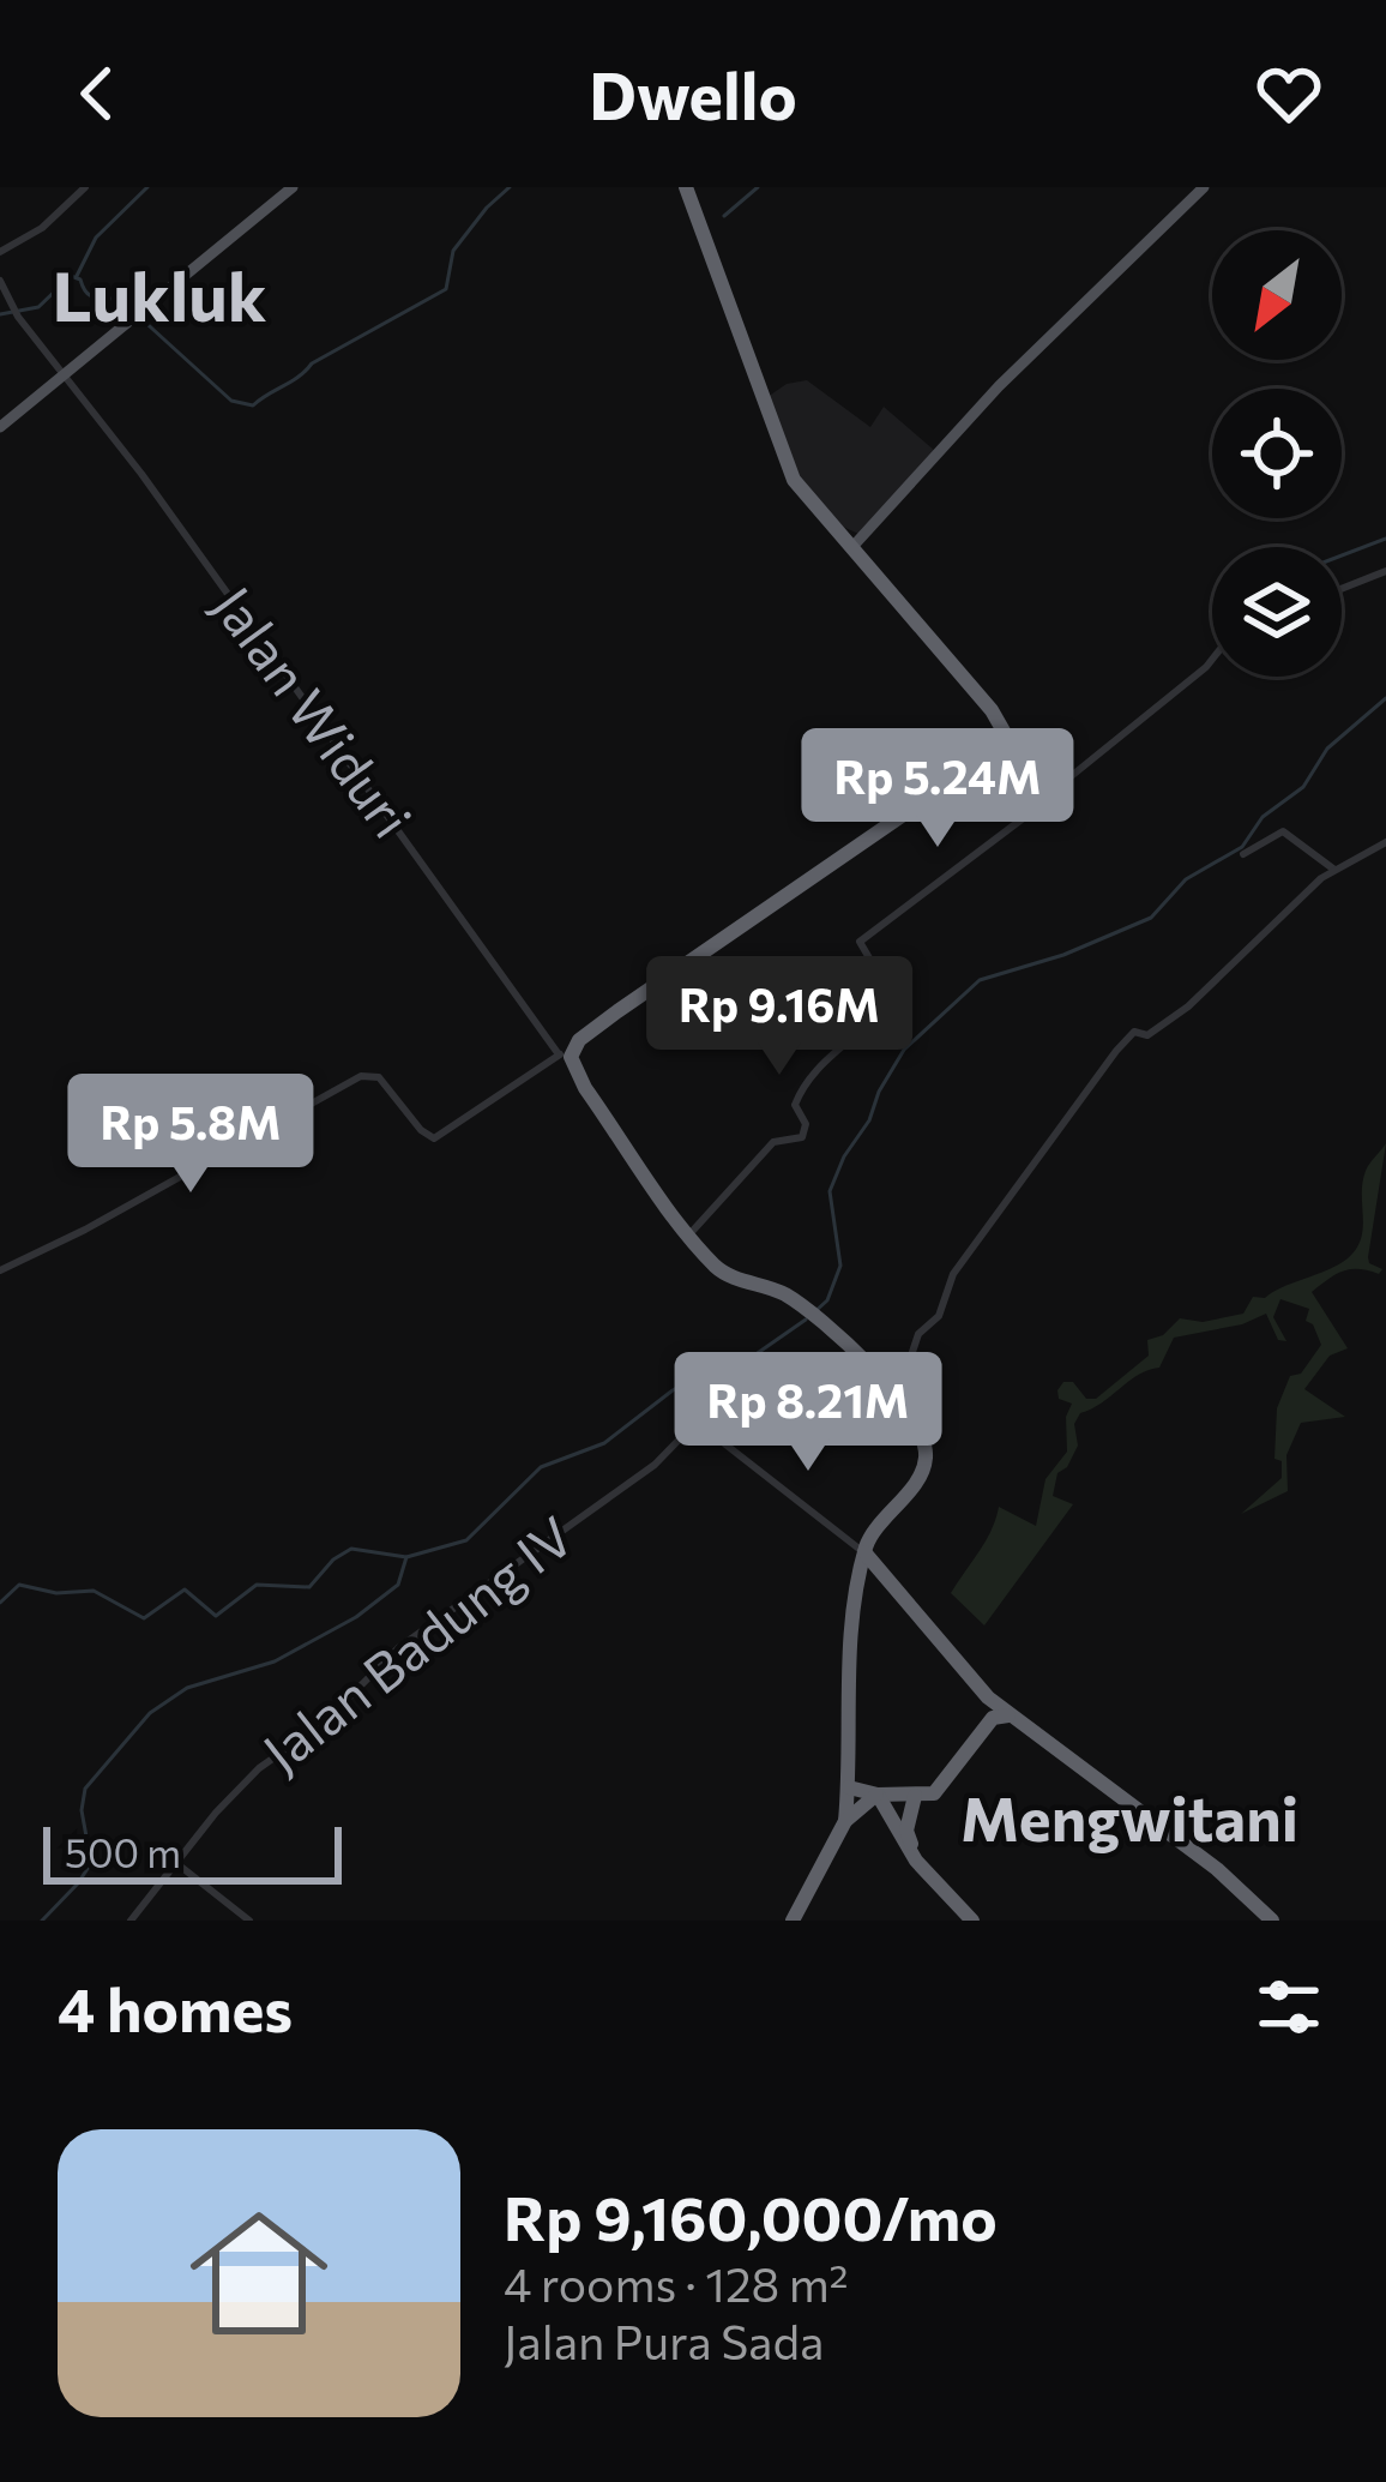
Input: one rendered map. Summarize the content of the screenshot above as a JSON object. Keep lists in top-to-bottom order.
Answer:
{
  "streets": {
    "street": ["Jalan Widuri", "Jalan Badung IV"]
  },
  "districts": ["Lukluk", "Mengwitani"],
  "scale_bar": "500 m",
  "north": "bottom left",
  "page": {
    "header": "Dwello",
    "price": [
      "Rp 5.24M",
      "Rp 9.16M",
      "Rp 5.8M",
      "Rp 8.21M"
    ],
    "scale": "500 m",
    "heading": "4 homes",
    "list": [
      {
        "name": "Rp 9,160,000/mo",
        "note": "4 rooms · 128 m² · Jalan Pura Sada"
      }
    ]
  }
}
